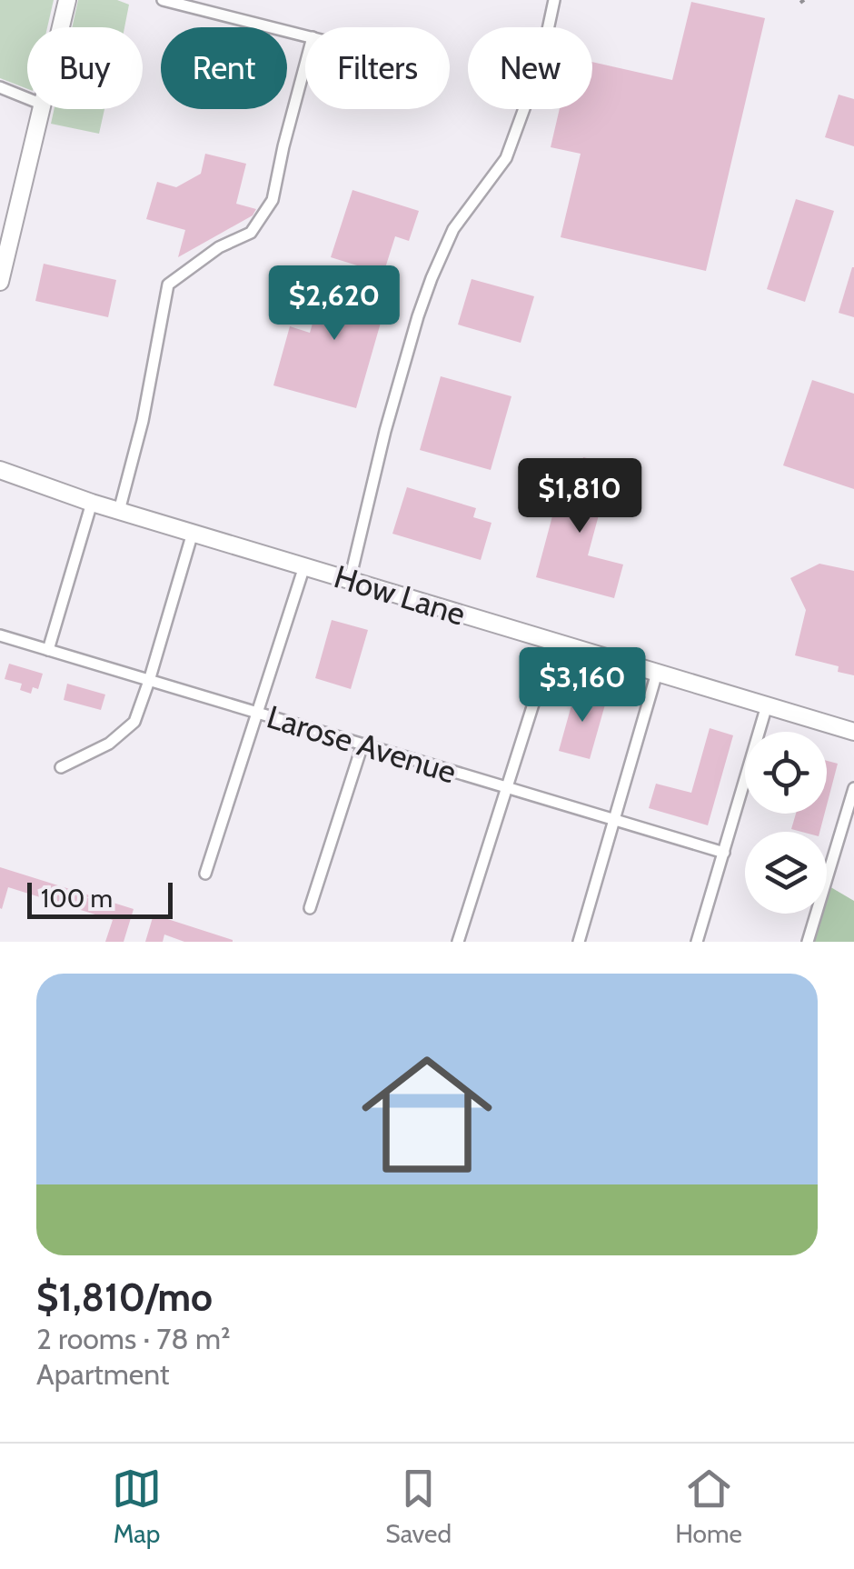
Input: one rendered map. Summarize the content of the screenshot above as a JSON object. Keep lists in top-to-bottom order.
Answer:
{
  "streets": {
    "main road": ["How Lane"],
    "street": ["Larose Avenue"]
  },
  "scale_bar": "100 m",
  "page": {
    "chip": [
      "Buy",
      "Rent",
      "Filters",
      "New"
    ],
    "price": ["$2,620", "$1,810", "$3,160"],
    "scale": "100 m",
    "list": [
      {
        "name": "$1,810/mo",
        "note": "2 rooms · 78 m² · Apartment"
      }
    ],
    "tabs": ["Map", "Saved", "Home"]
  }
}
